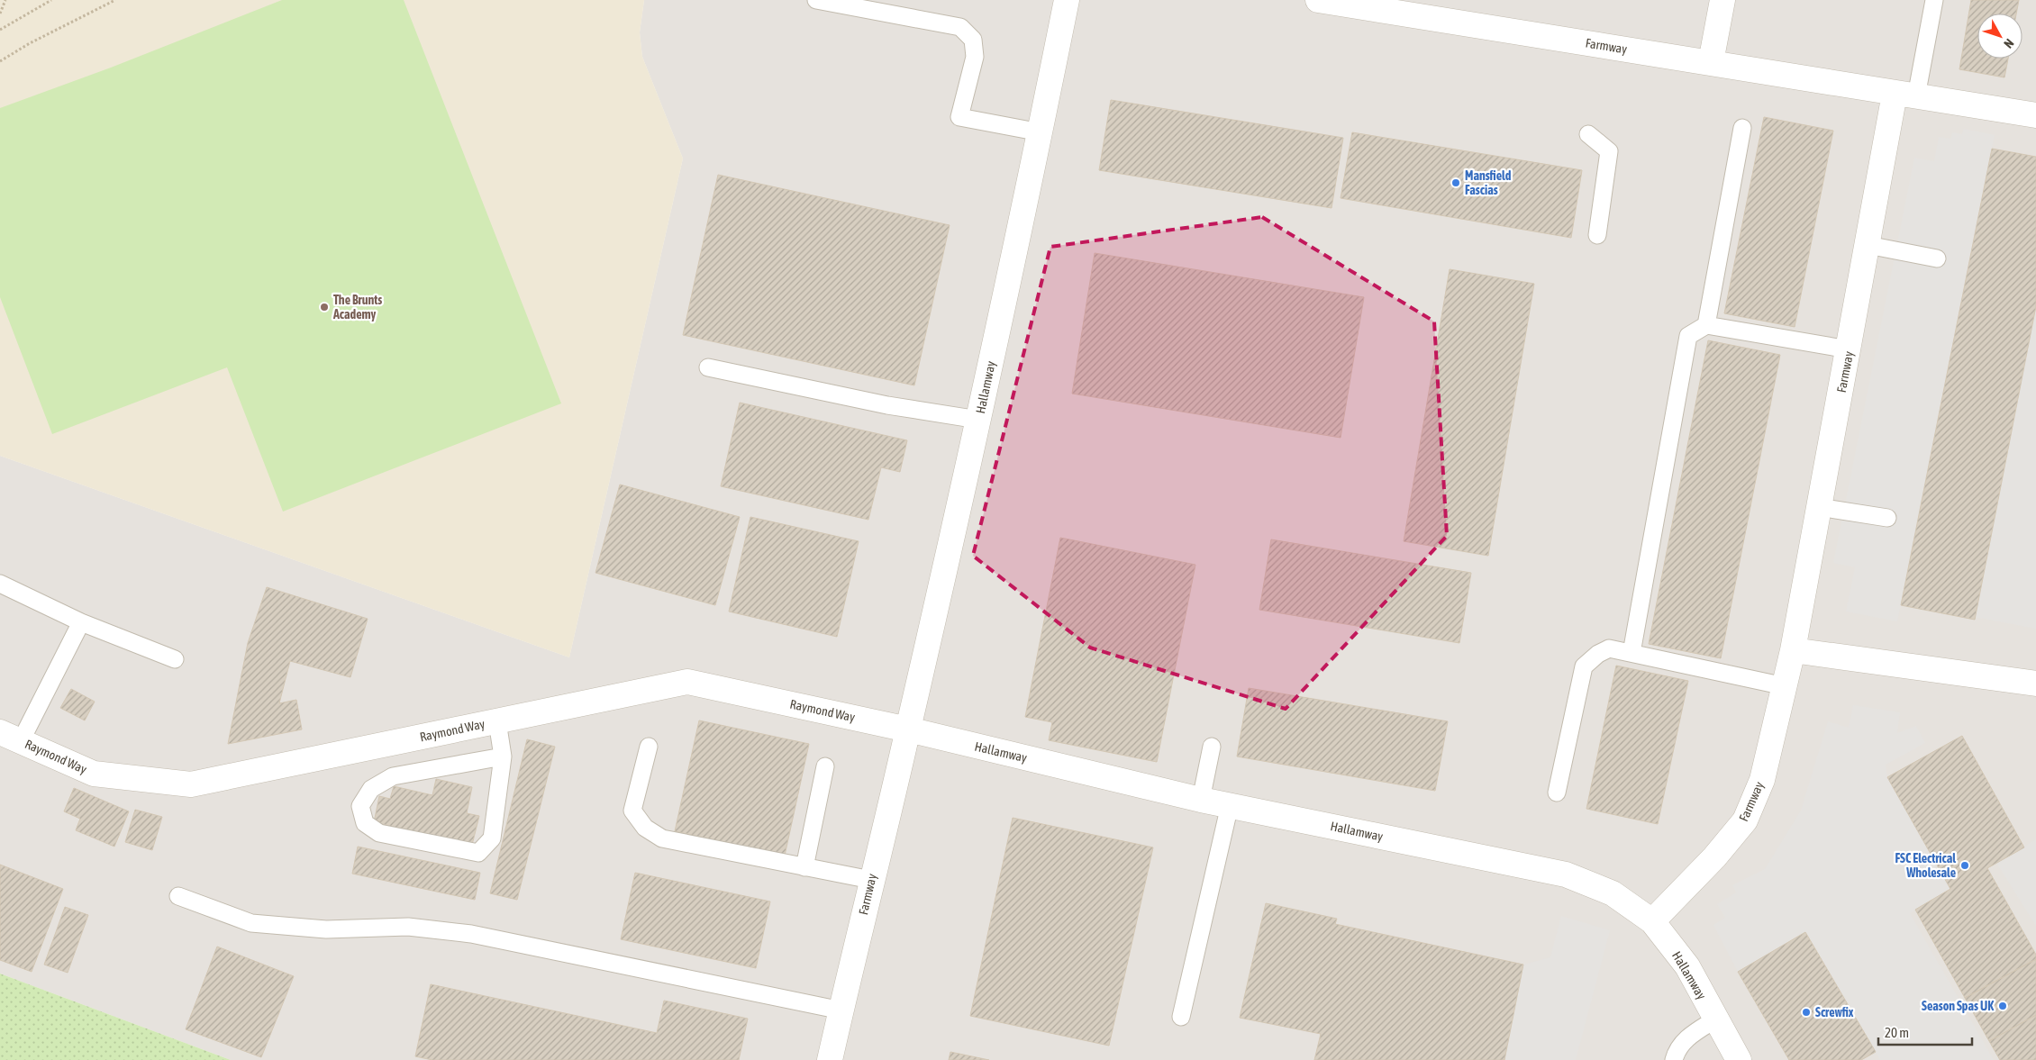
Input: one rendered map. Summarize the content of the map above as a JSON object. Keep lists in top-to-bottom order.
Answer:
{
  "streets": {
    "street": ["Farmway", "Hallamway", "Raymond Way"]
  },
  "crossings": [
    ["Farmway", "Hallamway"],
    ["Farmway", "Raymond Way"],
    ["Hallamway", "Raymond Way"]
  ],
  "places": [
    "Mansfield Fascias",
    "The Brunts Academy",
    "FSC Electrical Wholesale",
    "Season Spas UK",
    "Screwfix"
  ],
  "scale_bar": "20 m",
  "north": "bottom right"
}
